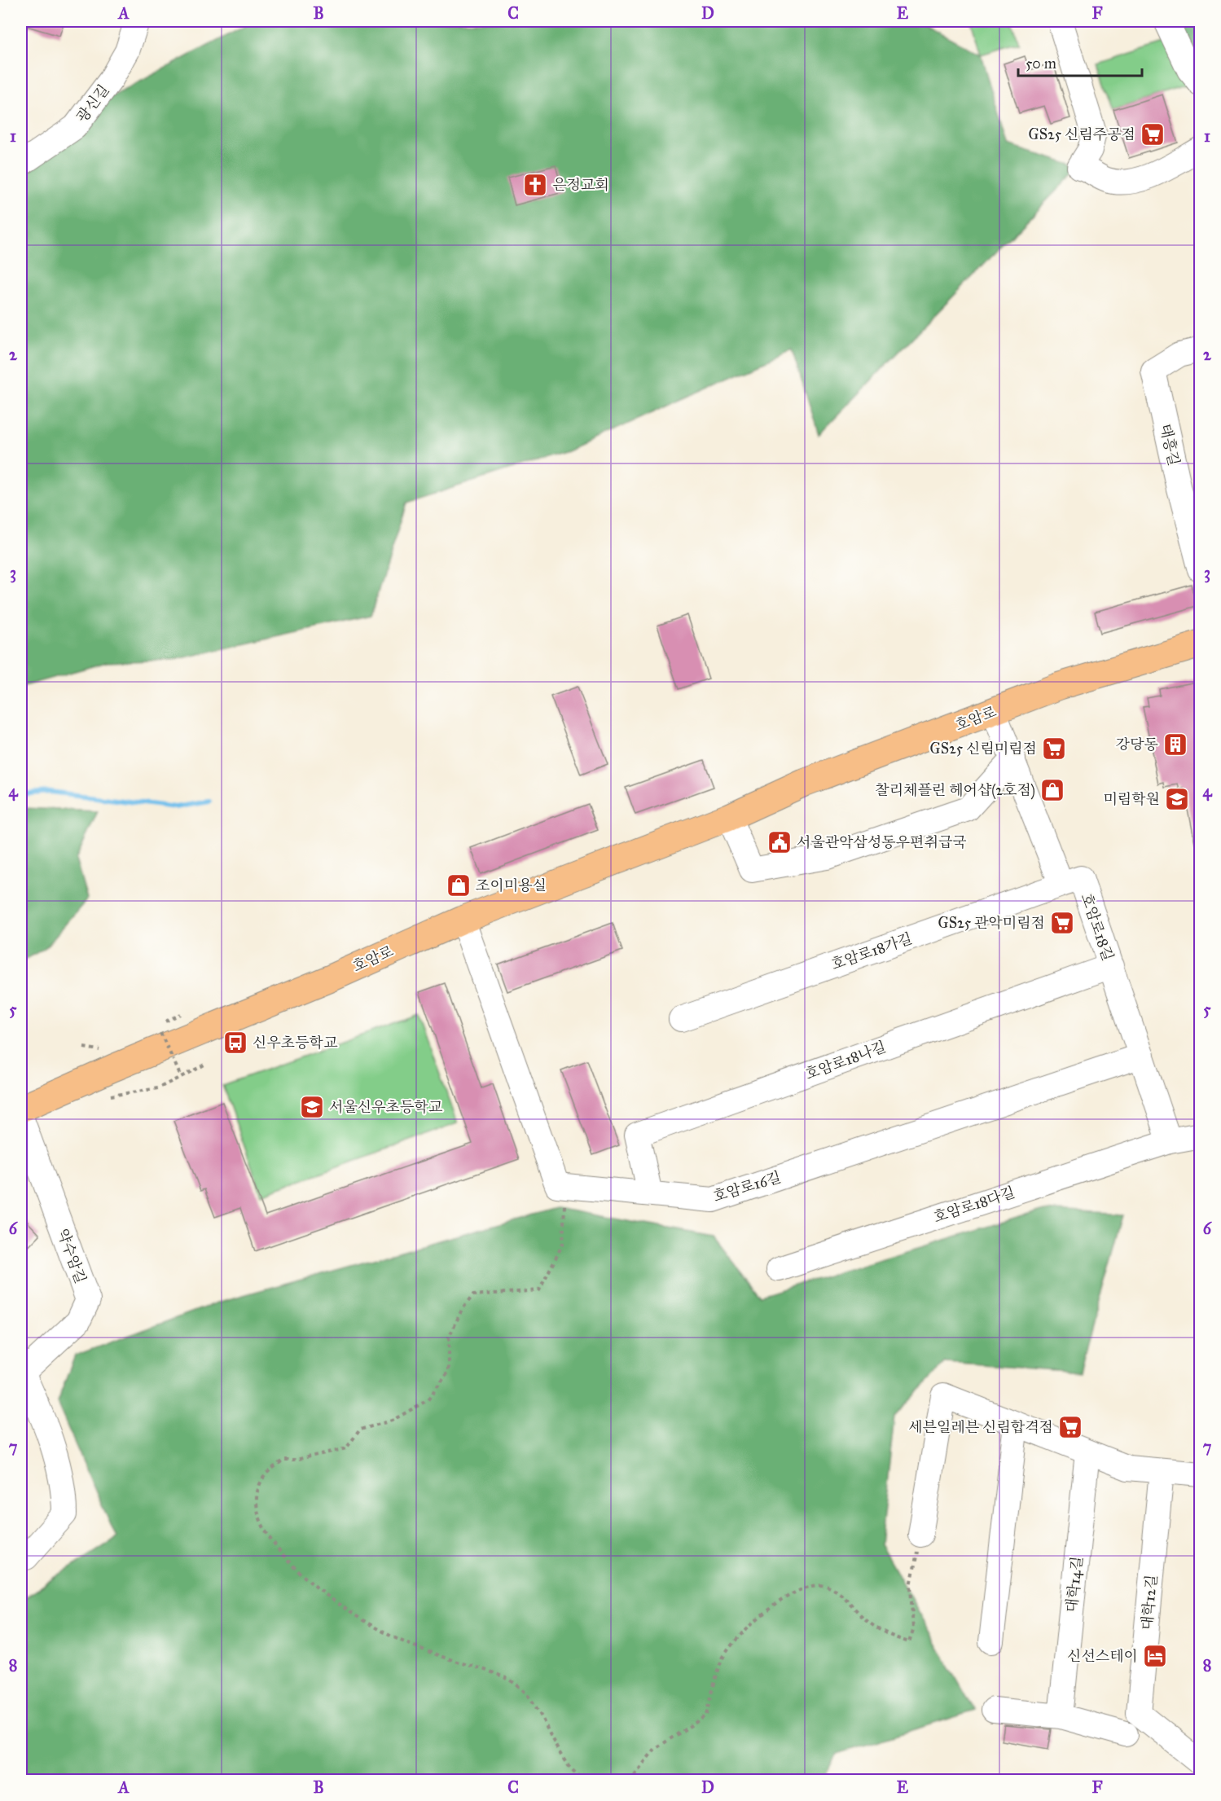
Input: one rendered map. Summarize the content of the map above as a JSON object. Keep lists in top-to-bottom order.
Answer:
{
  "streets": {
    "main road": ["호암로"],
    "street": [
      "광신길",
      "태흥길",
      "호암로18길",
      "호암로18가길",
      "호암로18나길",
      "호암로16길",
      "호암로18다길",
      "약수암길",
      "대학14길",
      "대학12길"
    ]
  },
  "crossings": [
    ["호암로", "호암로18길"],
    ["호암로18길", "호암로18가길"],
    ["호암로18길", "호암로18나길"],
    ["호암로18길", "호암로16길"],
    ["호암로18길", "호암로18다길"],
    ["호암로18나길", "호암로16길"]
  ],
  "places": {
    "supermarket": [
      "GS25 신림주공점",
      "GS25 신림미림점",
      "GS25 관악미림점",
      "세븐일레븐 신림합격점"
    ],
    "church": ["은정교회"],
    "building": ["강당동"],
    "shop": ["찰리체플린 헤어샵(2호점)", "조이미용실"],
    "school or university": ["미림학원", "서울신우초등학교"],
    "public building": ["서울관악삼성동우편취급국"],
    "bus stop": ["신우초등학교"],
    "hotel": ["신선스테이"]
  },
  "scale_bar": "50 m",
  "grid": {
    "columns": [
      "A",
      "B",
      "C",
      "D",
      "E",
      "F"
    ],
    "rows": [
      "1",
      "2",
      "3",
      "4",
      "5",
      "6",
      "7",
      "8"
    ]
  }
}
